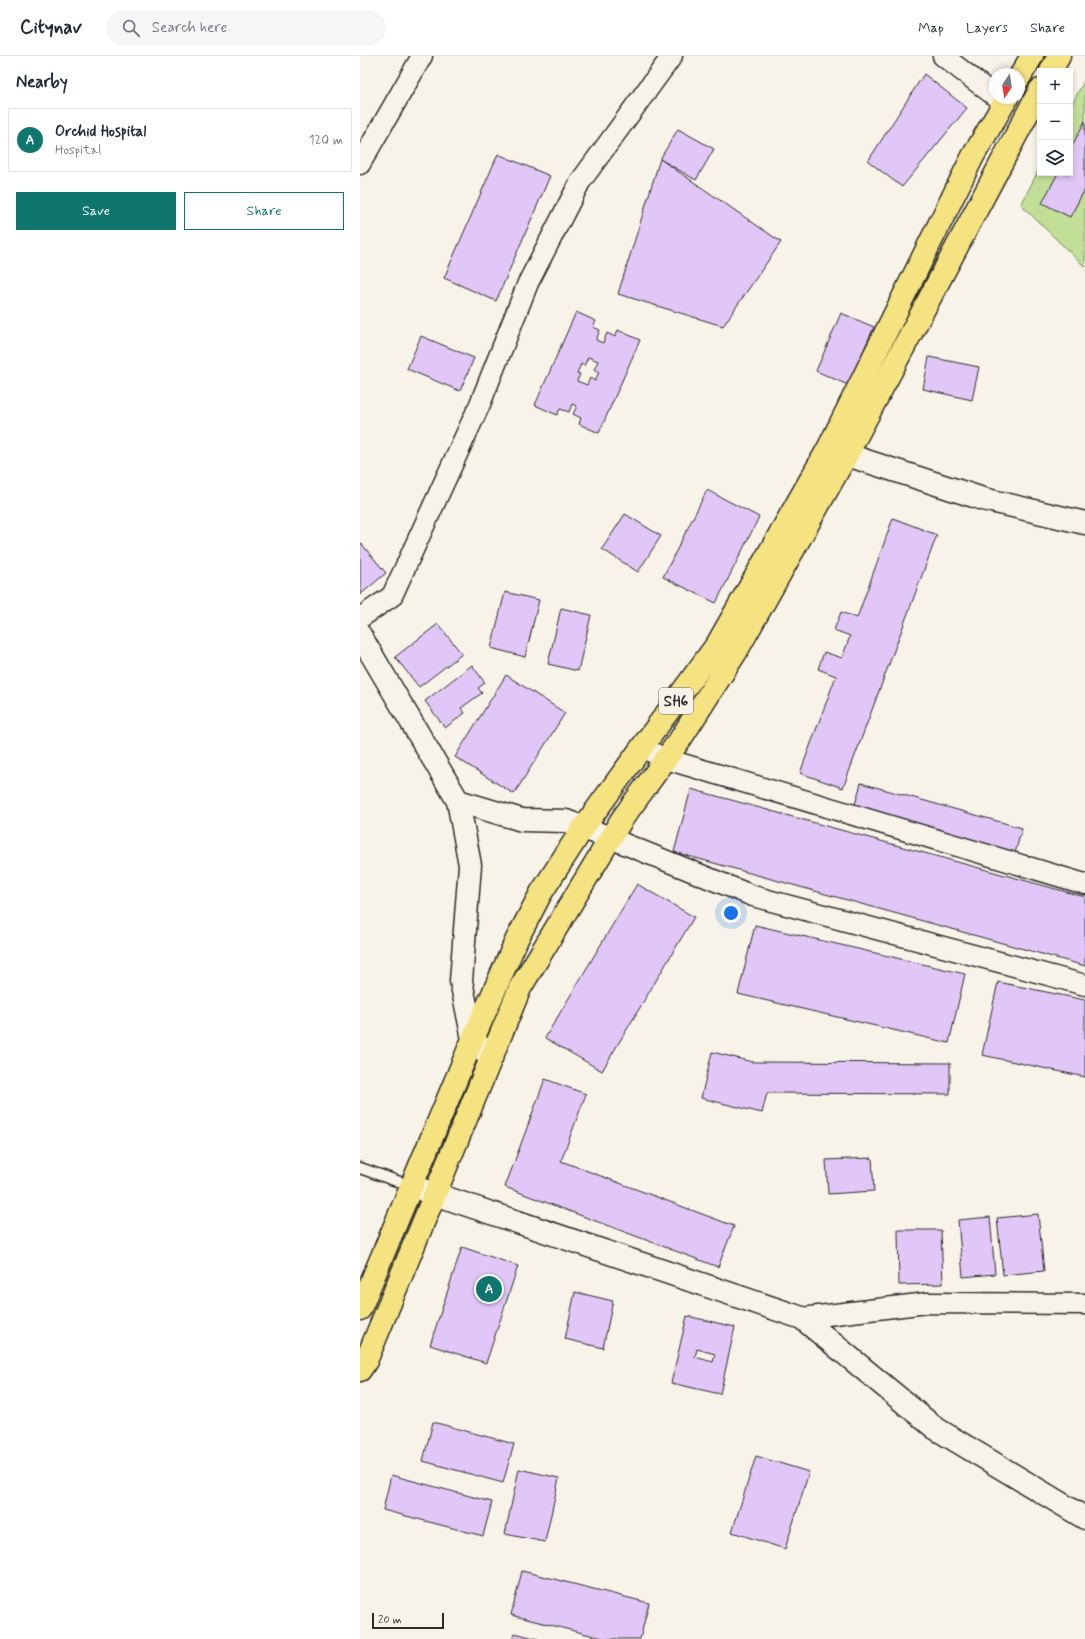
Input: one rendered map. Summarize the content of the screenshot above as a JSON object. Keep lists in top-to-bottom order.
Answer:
{
  "streets": {
    "main road": ["SH6"]
  },
  "scale_bar": "20 m",
  "north": "bottom",
  "page": {
    "header": "Citynav",
    "search": "Search here",
    "nav": ["Map", "Layers", "Share"],
    "heading": "Nearby",
    "map_buttons": ["+", "−"],
    "list": [
      {
        "mark": "A",
        "name": "Orchid Hospital",
        "note": "Hospital",
        "value": "120 m"
      }
    ],
    "buttons": ["Save", "Share"],
    "pins": "A",
    "scale": "20 m"
  }
}
